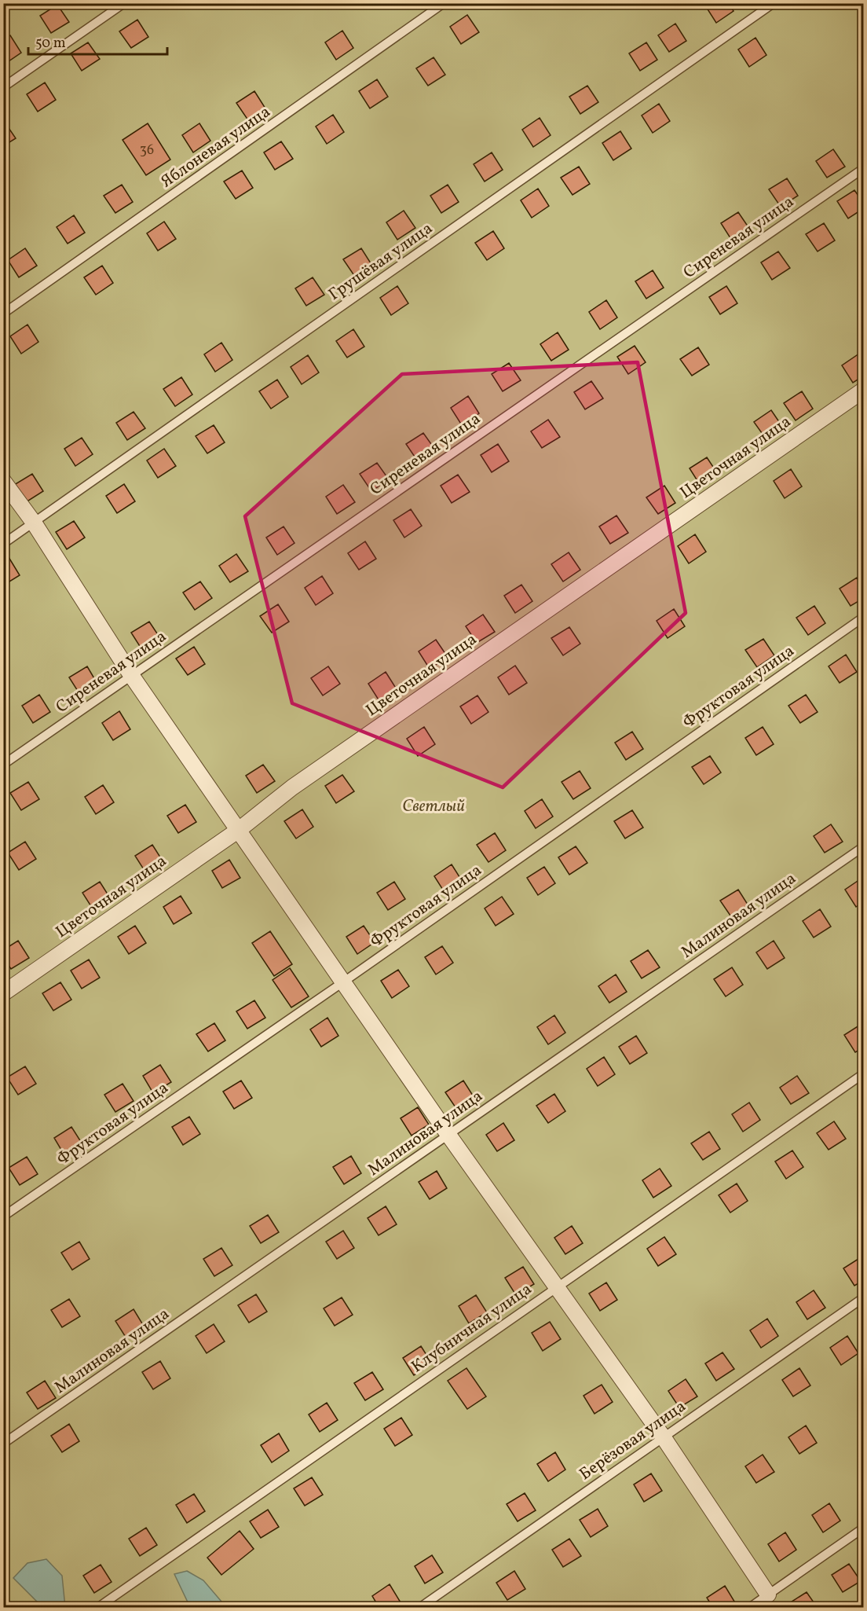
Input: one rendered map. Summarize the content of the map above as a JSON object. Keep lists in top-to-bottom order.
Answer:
{
  "streets": {
    "street": ["Цветочная улица"],
    "lane": [
      "Яблоневая улица",
      "Сиреневая улица",
      "Грушёвая улица",
      "Фруктовая улица",
      "Малиновая улица",
      "Клубничная улица",
      "Берёзовая улица"
    ]
  },
  "parks": ["Светлый"],
  "house_numbers": ["36"],
  "scale_bar": "50 m"
}
